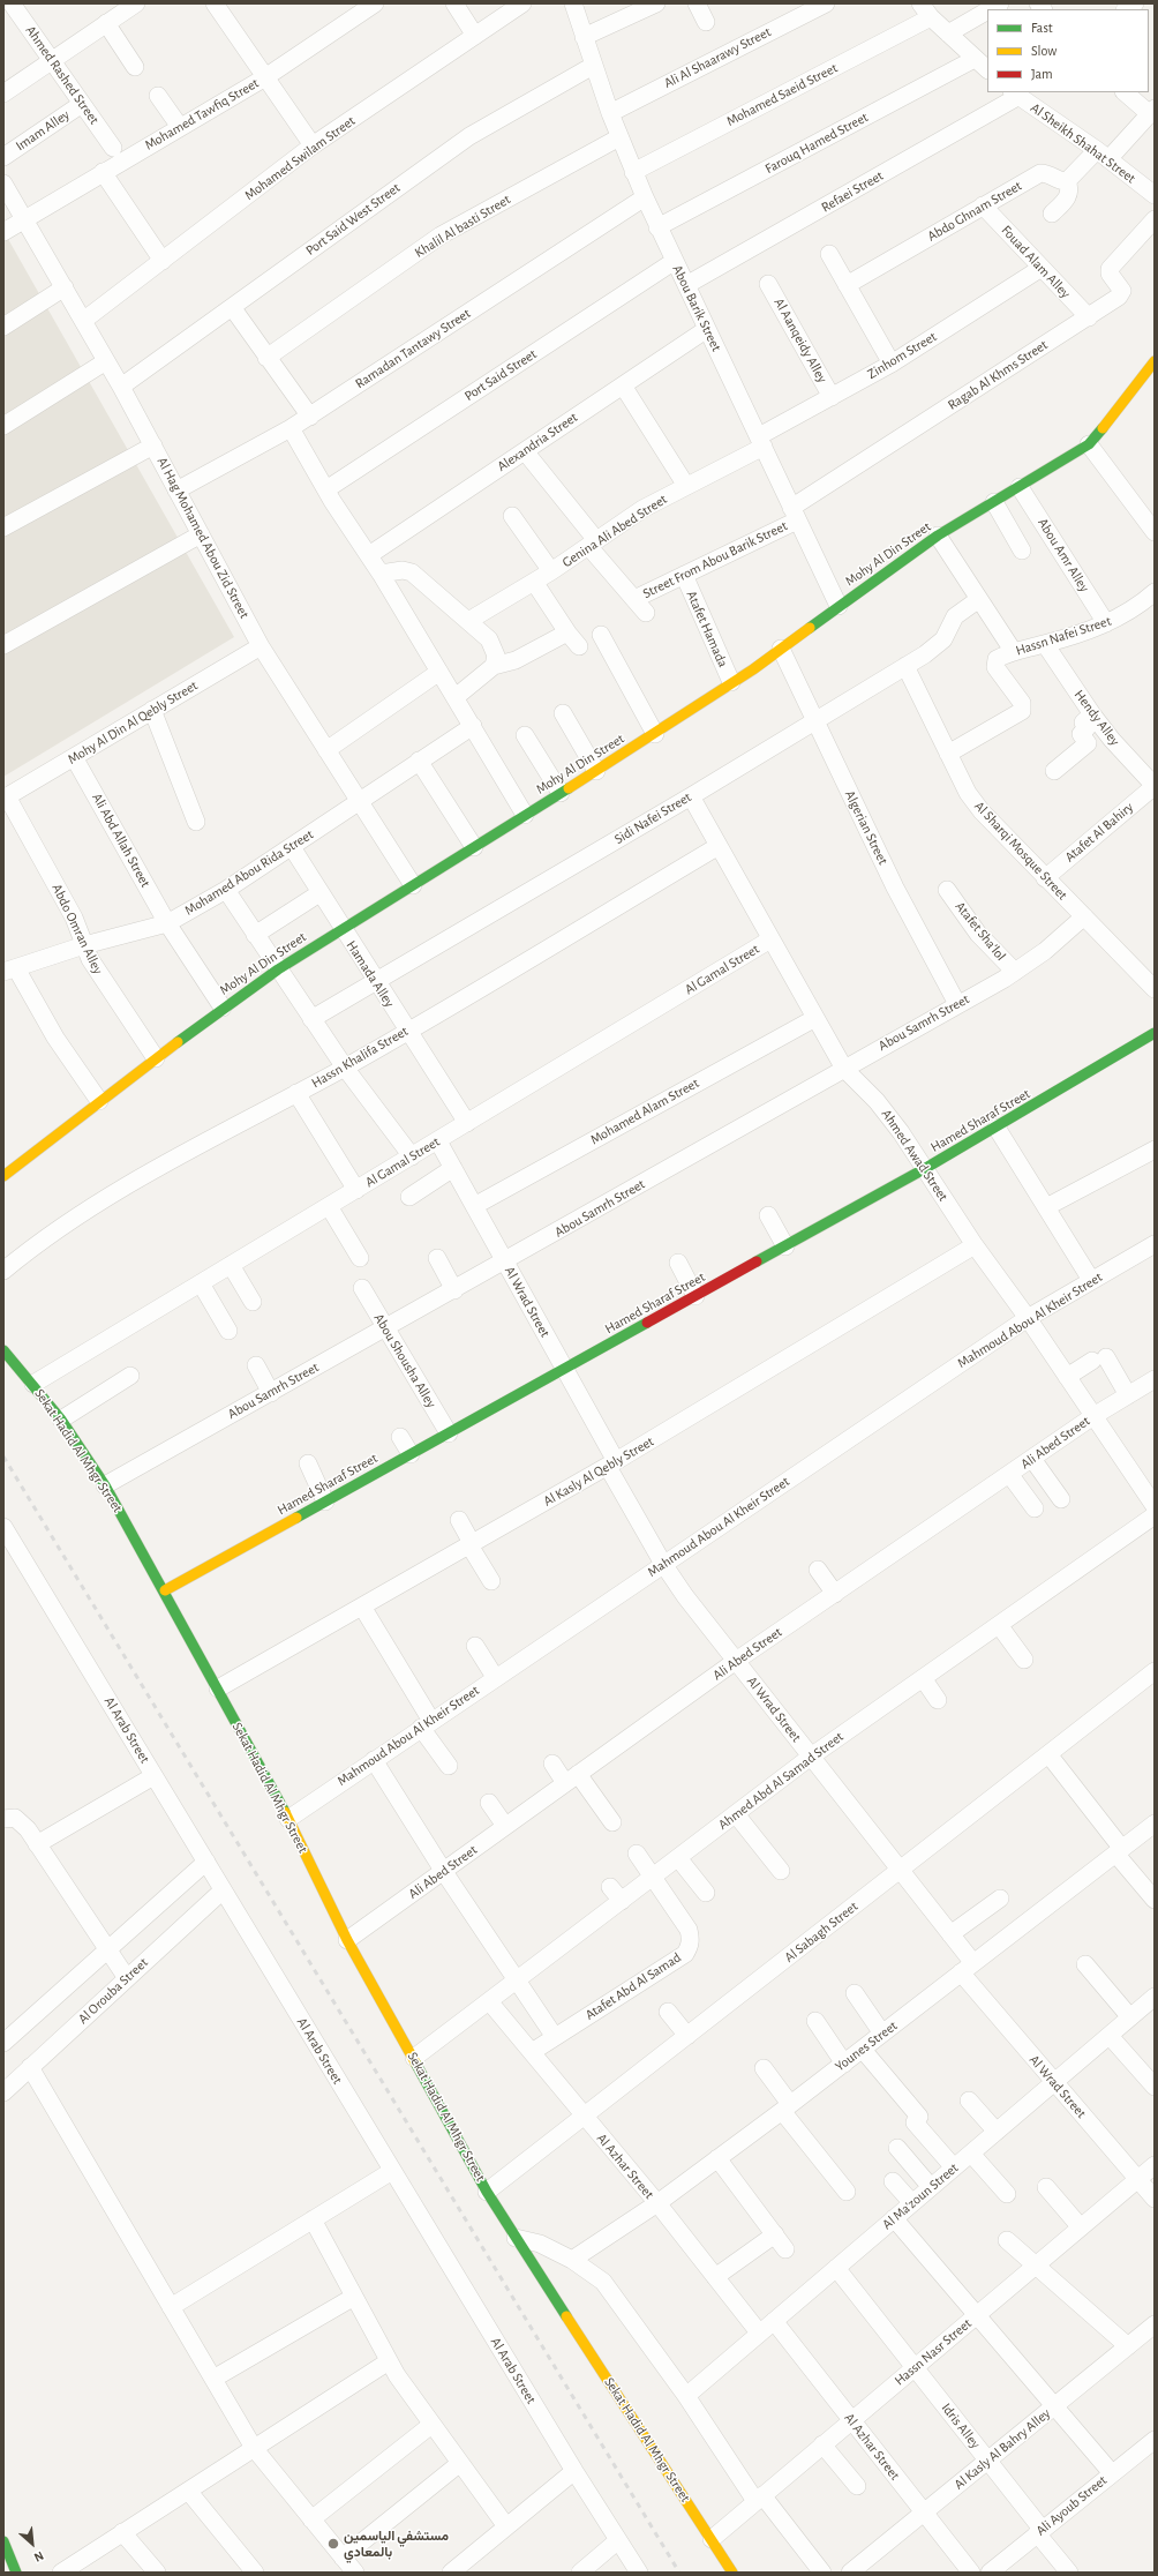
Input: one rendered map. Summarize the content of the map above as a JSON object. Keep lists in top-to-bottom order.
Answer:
{
  "streets": {
    "street": [
      "Ali Al Shaarawy Street",
      "Ahmed Rashed Street",
      "Mohamed Saeid Street",
      "Mohamed Tawfiq Street",
      "Imam Alley",
      "Farouq Hamed Street",
      "Al Sheikh Shahat Street",
      "Mohamed Swilam Street",
      "Refaei Street",
      "Abdo Ghnam Street",
      "Port Said West Street",
      "Khalil Al basti Street",
      "Fouad Alam Alley",
      "Abou Barik Street",
      "Al Aanqeidy Alley",
      "Ramadan Tantawy Street",
      "Zinhom Street",
      "Port Said Street",
      "Ragab Al Khms Street",
      "Alexandria Street",
      "Genina Ali Abed Street",
      "Al Hag Mohamed Abou Zid Street",
      "Mohy Al Din Street",
      "Abou Amr Alley",
      "Street From Abou Barik Street",
      "Atafet Hamada",
      "Hassn Nafei Street",
      "Hendy Alley",
      "Mohy Al Din Al Qebly Street",
      "Sidi Nafei Street",
      "Algerian Street",
      "Atafet Al Bahiry",
      "Ali Abd Allah Street",
      "Al Sharqi Mosque Street",
      "Mohamed Abou Rida Street",
      "Abdo Omran Alley",
      "Atafet Sha'lol",
      "Al Gamal Street",
      "Hamada Alley",
      "Abou Samrh Street",
      "Hassn Khalifa Street",
      "Mohamed Alam Street",
      "Hamed Sharaf Street",
      "Ahmed Awad Street",
      "Al Wrad Street",
      "Mahmoud Abou Al Kheir Street",
      "Abou Shousha Alley",
      "Ali Abed Street",
      "Sekat Hadid Al Mhgr Street",
      "Al Kasly Al Qebly Street",
      "Al Arab Street",
      "Ahmed Abd Al Samad Street",
      "Al Sabagh Street",
      "Atafet Abd Al Samad",
      "Al Orouba Street",
      "Younes Street",
      "Al Azhar Street",
      "Al Ma'zoun Street",
      "Hassn Nasr Street",
      "Idris Alley",
      "Al Kasly Al Bahry Alley",
      "Ali Ayoub Street"
    ]
  },
  "crossings": [
    ["Ali Al Shaarawy Street", "Abou Barik Street"],
    ["Ahmed Rashed Street", "Imam Alley"],
    ["Mohamed Saeid Street", "Abou Barik Street"],
    ["Mohamed Tawfiq Street", "Al Hag Mohamed Abou Zid Street"],
    ["Farouq Hamed Street", "Abou Barik Street"],
    ["Al Sheikh Shahat Street", "Refaei Street"],
    ["Mohamed Swilam Street", "Al Hag Mohamed Abou Zid Street"],
    ["Refaei Street", "Abou Barik Street"],
    ["Abdo Ghnam Street", "Fouad Alam Alley"],
    ["Port Said West Street", "Abou Barik Street"],
    ["Port Said West Street", "Al Hag Mohamed Abou Zid Street"],
    ["Khalil Al basti Street", "Abou Barik Street"],
    ["Fouad Alam Alley", "Zinhom Street"],
    ["Fouad Alam Alley", "Ragab Al Khms Street"],
    ["Abou Barik Street", "Ramadan Tantawy Street"],
    ["Abou Barik Street", "Zinhom Street"],
    ["Abou Barik Street", "Port Said Street"],
    ["Abou Barik Street", "Ragab Al Khms Street"],
    ["Abou Barik Street", "Alexandria Street"],
    ["Abou Barik Street", "Genina Ali Abed Street"],
    ["Abou Barik Street", "Mohy Al Din Street"],
    ["Abou Barik Street", "Street From Abou Barik Street"],
    ["Al Aanqeidy Alley", "Zinhom Street"],
    ["Ramadan Tantawy Street", "Al Hag Mohamed Abou Zid Street"],
    ["Zinhom Street", "Genina Ali Abed Street"],
    ["Ragab Al Khms Street", "Street From Abou Barik Street"],
    ["Al Hag Mohamed Abou Zid Street", "Mohy Al Din Street"],
    ["Al Hag Mohamed Abou Zid Street", "Mohy Al Din Al Qebly Street"],
    ["Al Hag Mohamed Abou Zid Street", "Mohamed Abou Rida Street"],
    ["Mohy Al Din Street", "Abou Amr Alley"],
    ["Mohy Al Din Street", "Atafet Hamada"],
    ["Mohy Al Din Street", "Algerian Street"],
    ["Mohy Al Din Street", "Ali Abd Allah Street"],
    ["Mohy Al Din Street", "Abdo Omran Alley"],
    ["Mohy Al Din Street", "Hamada Alley"],
    ["Abou Amr Alley", "Hassn Nafei Street"],
    ["Street From Abou Barik Street", "Atafet Hamada"],
    ["Hassn Nafei Street", "Hendy Alley"],
    ["Hassn Nafei Street", "Al Sharqi Mosque Street"],
    ["Hendy Alley", "Atafet Al Bahiry"],
    ["Mohy Al Din Al Qebly Street", "Ali Abd Allah Street"],
    ["Mohy Al Din Al Qebly Street", "Abdo Omran Alley"],
    ["Sidi Nafei Street", "Algerian Street"],
    ["Sidi Nafei Street", "Al Sharqi Mosque Street"],
    ["Sidi Nafei Street", "Hamada Alley"],
    ["Sidi Nafei Street", "Ahmed Awad Street"],
    ["Algerian Street", "Abou Samrh Street"],
    ["Atafet Al Bahiry", "Al Sharqi Mosque Street"],
    ["Ali Abd Allah Street", "Mohamed Abou Rida Street"],
    ["Al Sharqi Mosque Street", "Abou Samrh Street"],
    ["Mohamed Abou Rida Street", "Abdo Omran Alley"],
    ["Mohamed Abou Rida Street", "Hamada Alley"],
    ["Atafet Sha'lol", "Abou Samrh Street"],
    ["Al Gamal Street", "Hamada Alley"],
    ["Al Gamal Street", "Ahmed Awad Street"],
    ["Al Gamal Street", "Al Wrad Street"],
    ["Al Gamal Street", "Sekat Hadid Al Mhgr Street"],
    ["Hamada Alley", "Hassn Khalifa Street"],
    ["Abou Samrh Street", "Ahmed Awad Street"],
    ["Abou Samrh Street", "Al Wrad Street"],
    ["Abou Samrh Street", "Abou Shousha Alley"],
    ["Abou Samrh Street", "Sekat Hadid Al Mhgr Street"],
    ["Hassn Khalifa Street", "Ahmed Awad Street"],
    ["Mohamed Alam Street", "Ahmed Awad Street"],
    ["Mohamed Alam Street", "Al Wrad Street"],
    ["Hamed Sharaf Street", "Ahmed Awad Street"],
    ["Hamed Sharaf Street", "Al Wrad Street"],
    ["Hamed Sharaf Street", "Abou Shousha Alley"],
    ["Hamed Sharaf Street", "Sekat Hadid Al Mhgr Street"],
    ["Ahmed Awad Street", "Mahmoud Abou Al Kheir Street"],
    ["Ahmed Awad Street", "Ali Abed Street"],
    ["Ahmed Awad Street", "Al Kasly Al Qebly Street"],
    ["Al Wrad Street", "Mahmoud Abou Al Kheir Street"],
    ["Al Wrad Street", "Ali Abed Street"],
    ["Al Wrad Street", "Al Kasly Al Qebly Street"],
    ["Al Wrad Street", "Ahmed Abd Al Samad Street"],
    ["Al Wrad Street", "Al Sabagh Street"],
    ["Al Wrad Street", "Younes Street"],
    ["Al Wrad Street", "Al Ma'zoun Street"],
    ["Al Wrad Street", "Hassn Nasr Street"],
    ["Mahmoud Abou Al Kheir Street", "Sekat Hadid Al Mhgr Street"],
    ["Ali Abed Street", "Sekat Hadid Al Mhgr Street"],
    ["Sekat Hadid Al Mhgr Street", "Al Kasly Al Qebly Street"],
    ["Sekat Hadid Al Mhgr Street", "Ahmed Abd Al Samad Street"],
    ["Sekat Hadid Al Mhgr Street", "Al Sabagh Street"],
    ["Sekat Hadid Al Mhgr Street", "Hassn Nasr Street"],
    ["Al Arab Street", "Al Orouba Street"],
    ["Ahmed Abd Al Samad Street", "Atafet Abd Al Samad"],
    ["Ahmed Abd Al Samad Street", "Al Azhar Street"],
    ["Al Sabagh Street", "Al Azhar Street"],
    ["Atafet Abd Al Samad", "Al Azhar Street"],
    ["Younes Street", "Al Azhar Street"],
    ["Al Azhar Street", "Al Ma'zoun Street"],
    ["Al Azhar Street", "Hassn Nasr Street"],
    ["Al Azhar Street", "Al Kasly Al Bahry Alley"],
    ["Al Ma'zoun Street", "Idris Alley"],
    ["Hassn Nasr Street", "Idris Alley"],
    ["Idris Alley", "Al Kasly Al Bahry Alley"],
    ["Idris Alley", "Ali Ayoub Street"]
  ],
  "places": ["مستشفي الياسمين بالمعادي"],
  "legend": ["Fast", "Slow", "Jam"],
  "north": "bottom right"
}
